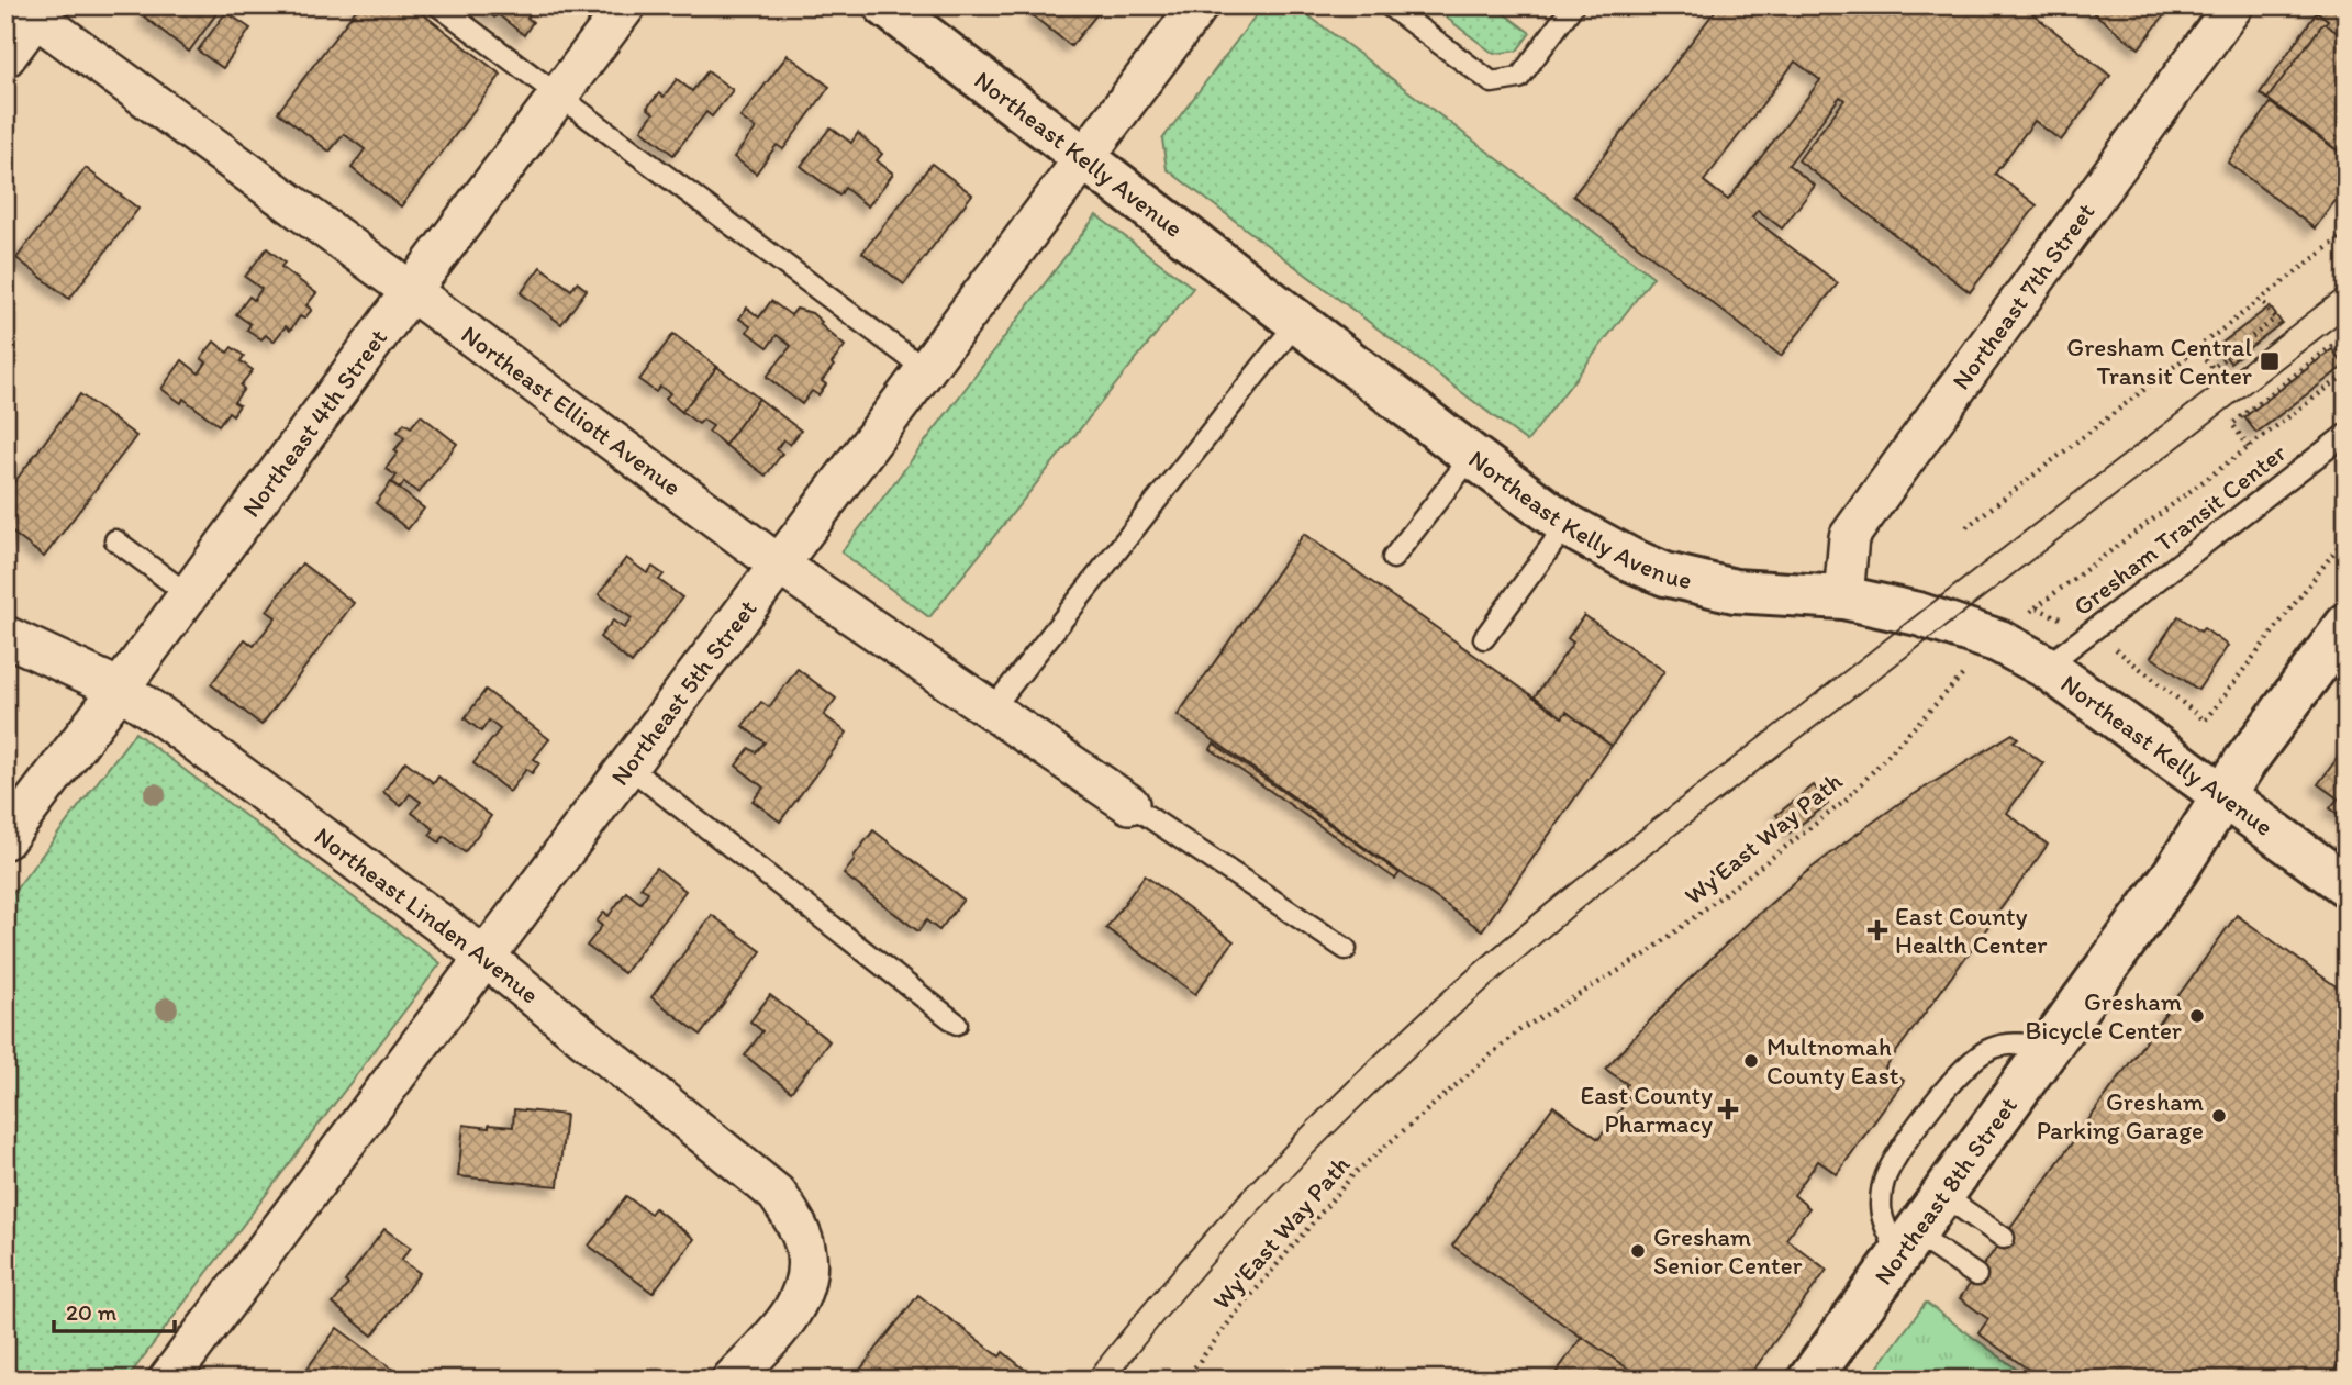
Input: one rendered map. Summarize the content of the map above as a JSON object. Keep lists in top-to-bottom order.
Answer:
{
  "streets": {
    "street": [
      "Northeast Kelly Avenue",
      "Northeast 7th Street",
      "Northeast Elliott Avenue",
      "Northeast 4th Street",
      "Northeast 5th Street",
      "Northeast Linden Avenue",
      "Northeast 8th Street"
    ],
    "lane": ["Gresham Transit Center"],
    "path": ["Wy'East Way Path"]
  },
  "crossings": [
    ["Northeast Kelly Avenue", "Northeast 7th Street"],
    ["Northeast Kelly Avenue", "Gresham Transit Center"],
    ["Northeast Kelly Avenue", "Northeast 5th Street"],
    ["Northeast Kelly Avenue", "Wy'East Way Path"],
    ["Northeast Kelly Avenue", "Northeast 8th Street"],
    ["Northeast Elliott Avenue", "Northeast 4th Street"],
    ["Northeast Elliott Avenue", "Northeast 5th Street"],
    ["Northeast 4th Street", "Northeast Linden Avenue"],
    ["Northeast 5th Street", "Northeast Linden Avenue"]
  ],
  "places": {
    "transit": ["Gresham Central Transit Center"],
    "health": ["East County Health Center", "East County Pharmacy"],
    "other": [
      "Gresham Bicycle Center",
      "Multnomah County East",
      "Gresham Parking Garage",
      "Gresham Senior Center"
    ]
  },
  "scale_bar": "20 m"
}
